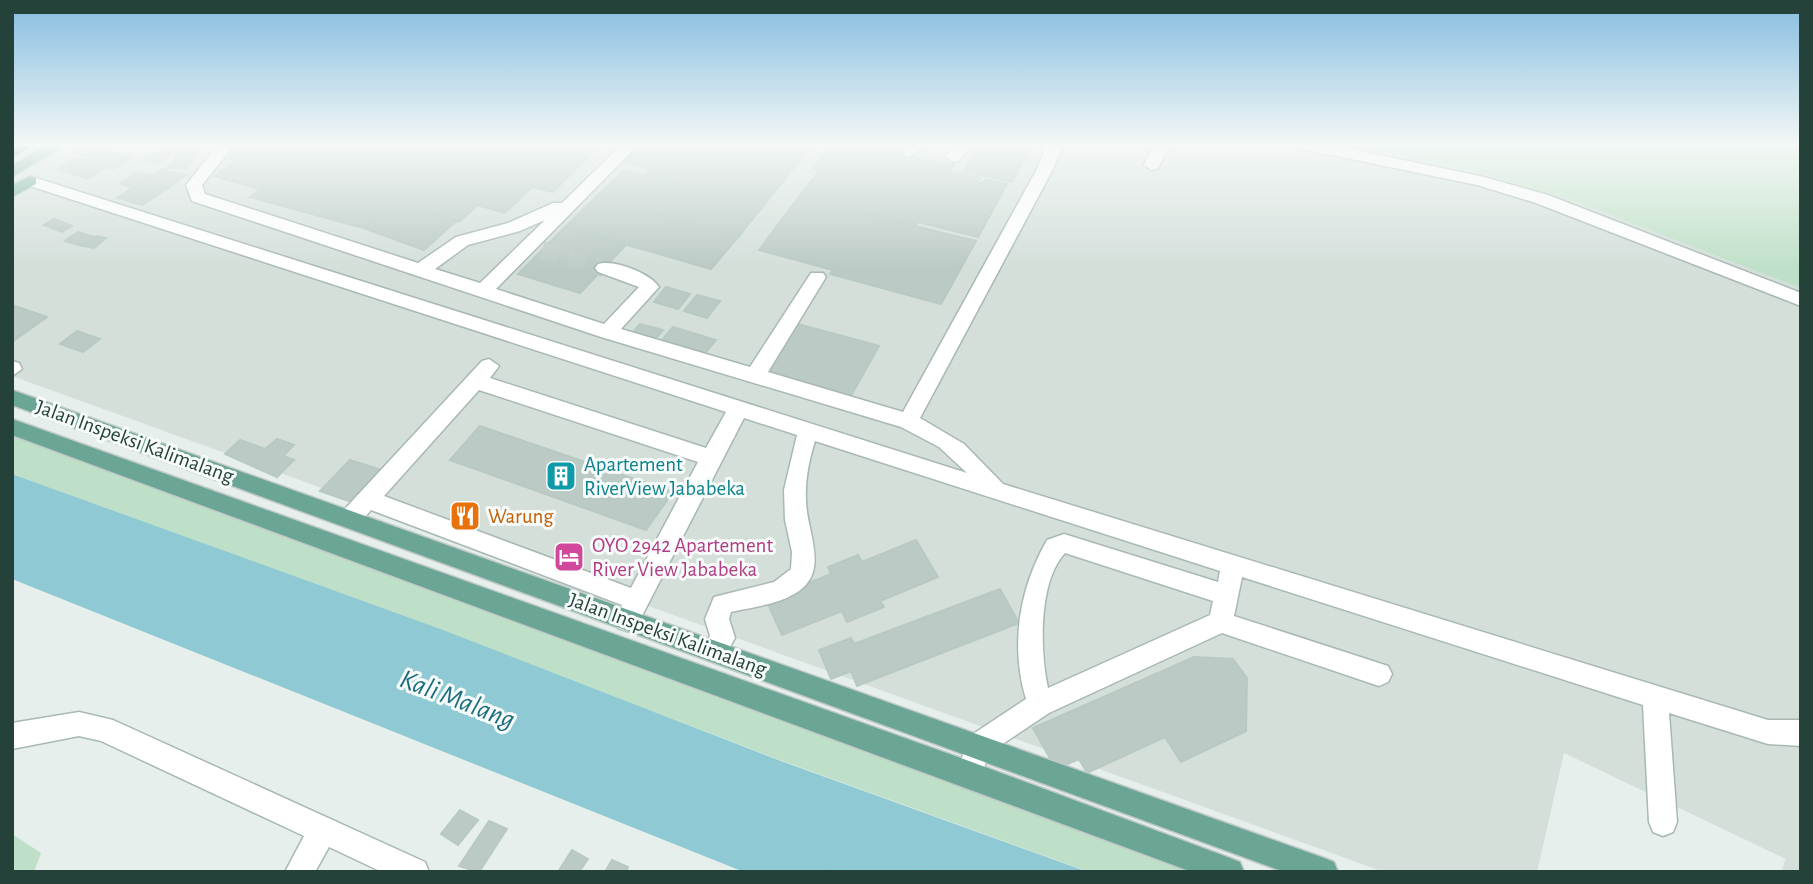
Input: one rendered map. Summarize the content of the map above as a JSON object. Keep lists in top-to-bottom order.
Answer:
{
  "streets": {
    "main road": ["Jalan Inspeksi Kalimalang"]
  },
  "water": ["Kali Malang"],
  "places": {
    "building": ["Apartement RiverView Jababeka"],
    "restaurant": ["Warung"],
    "hotel": ["OYO 2942 Apartement River View Jababeka"]
  }
}
